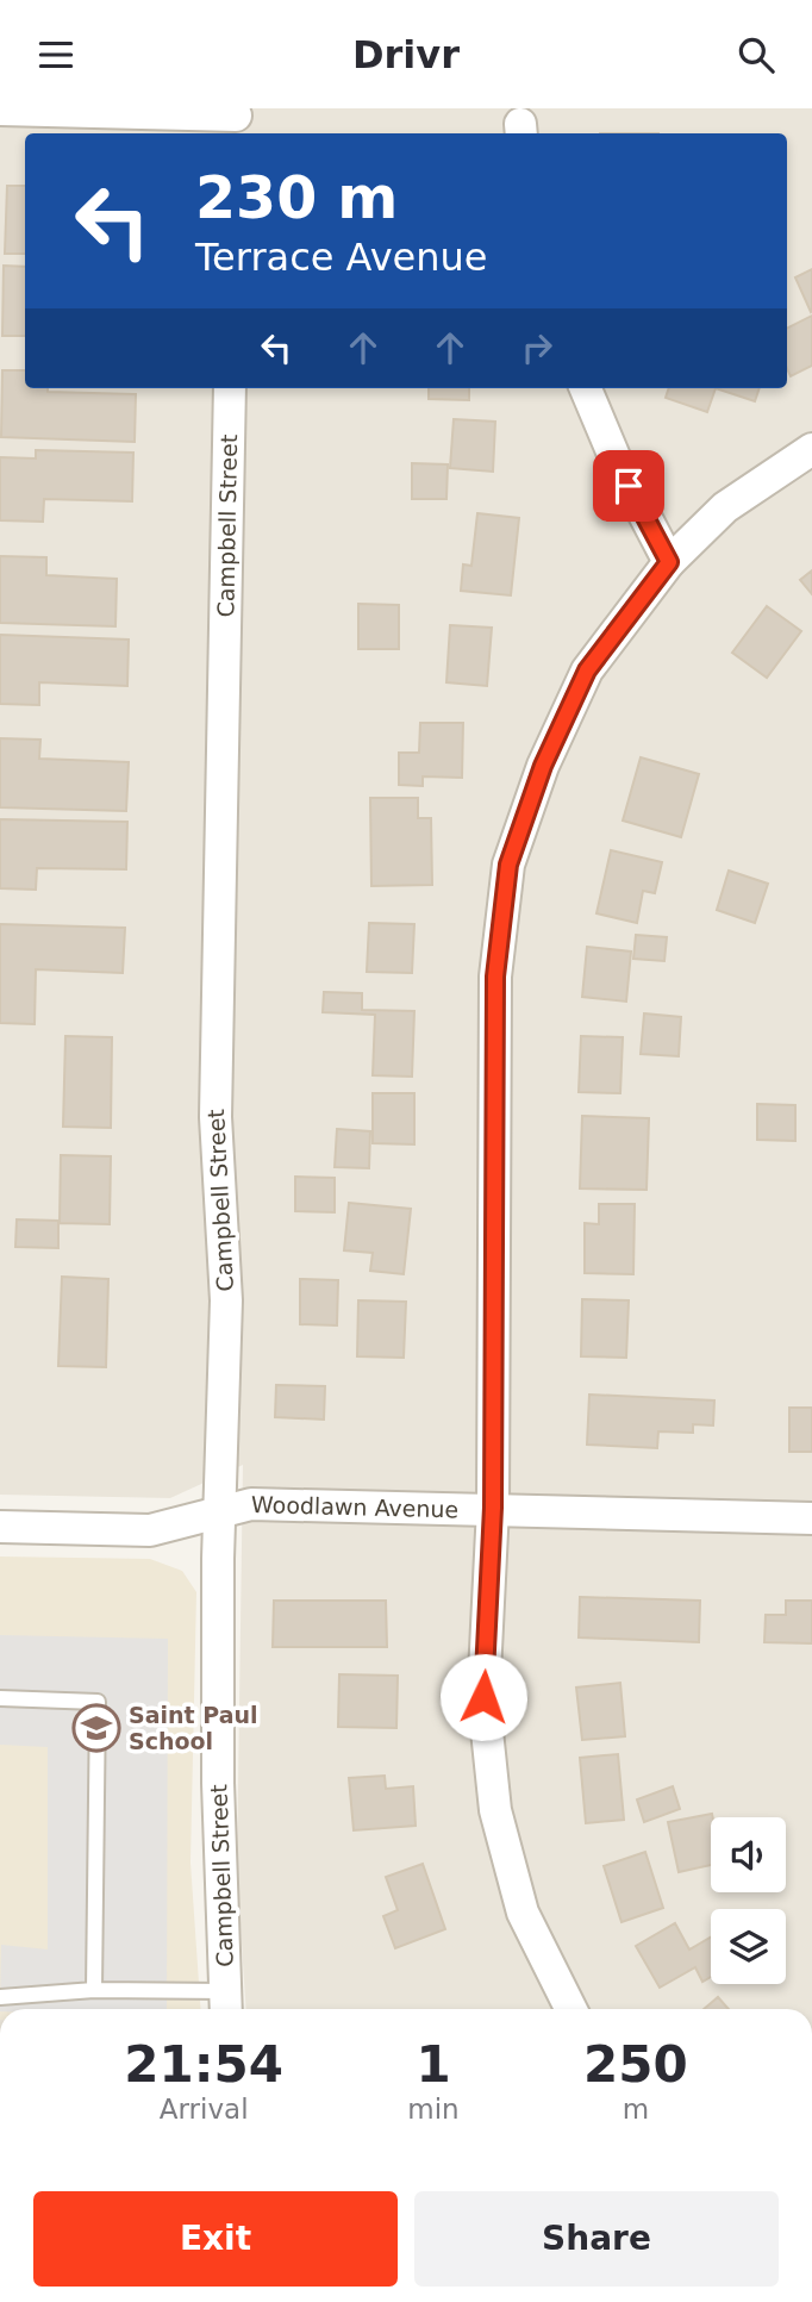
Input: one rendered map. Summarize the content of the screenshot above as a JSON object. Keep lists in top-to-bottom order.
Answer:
{
  "streets": {
    "street": ["Campbell Street", "Woodlawn Avenue"]
  },
  "crossings": [
    ["Campbell Street", "Woodlawn Avenue"]
  ],
  "places": {
    "school or university": ["Saint Paul School"]
  },
  "page": {
    "header": "Drivr",
    "turn": ["230 m", "Terrace Avenue"],
    "eta": [
      "21:54",
      "Arrival",
      "1",
      "min",
      "250",
      "m"
    ],
    "buttons": ["Exit", "Share"]
  }
}
